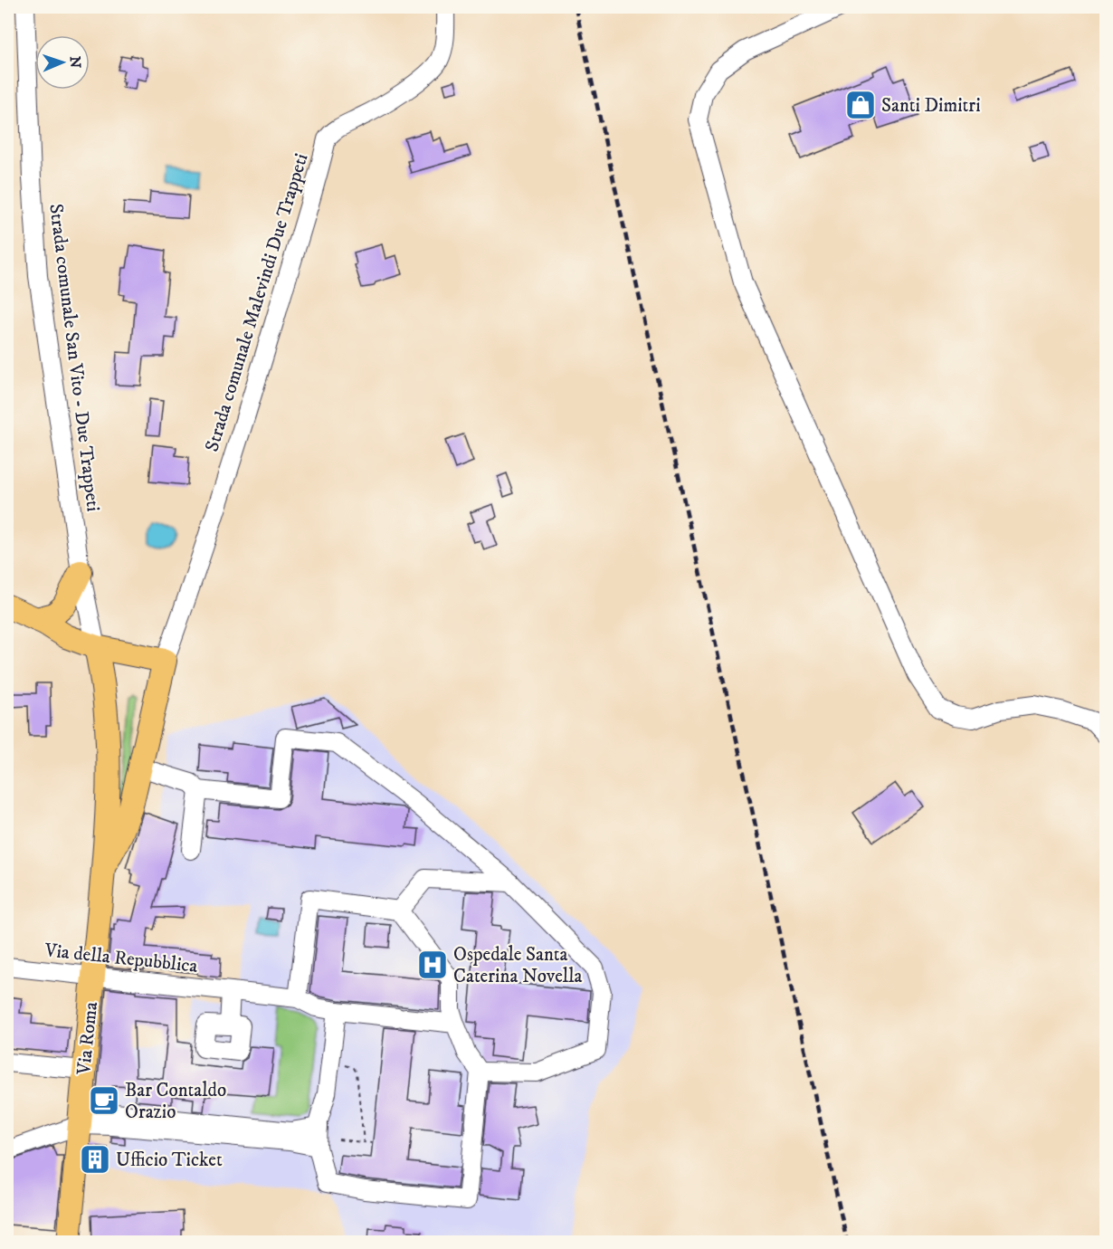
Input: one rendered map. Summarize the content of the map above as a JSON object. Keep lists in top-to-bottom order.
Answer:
{
  "streets": {
    "main road": ["Via Roma"],
    "street": ["Strada comunale Malevindi Due Trappeti", "Strada comunale San Vito - Due Trappeti", "Via della Repubblica"]
  },
  "crossings": [
    ["Strada comunale San Vito - Due Trappeti", "Via Roma"],
    ["Via della Repubblica", "Via Roma"]
  ],
  "places": {
    "shop": ["Santi Dimitri"],
    "hospital": ["Ospedale Santa Caterina Novella"],
    "cafe": ["Bar Contaldo Orazio"],
    "building": ["Ufficio Ticket"]
  },
  "north": "right"
}
